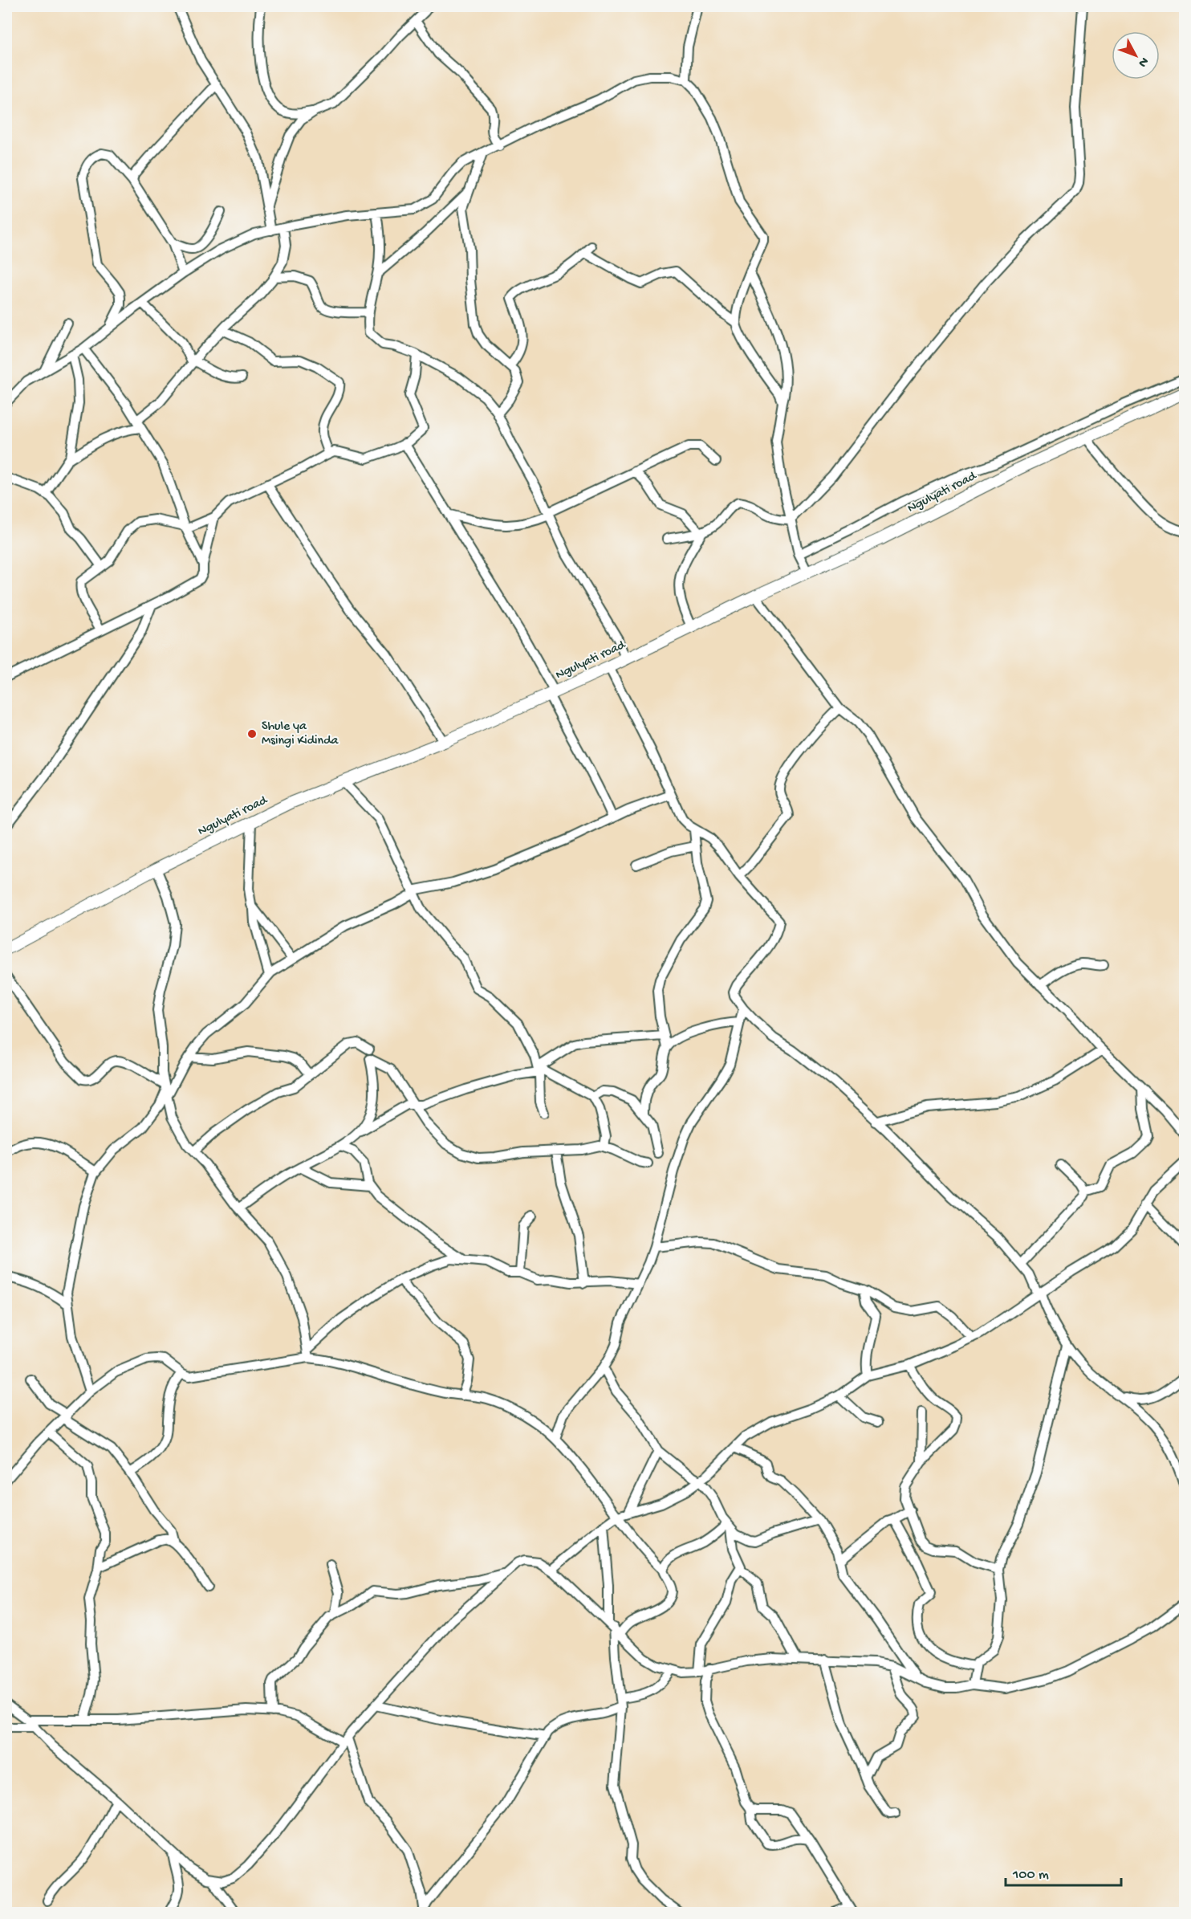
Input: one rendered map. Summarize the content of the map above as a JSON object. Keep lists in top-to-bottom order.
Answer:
{
  "streets": {
    "main road": ["Ngulyati road"]
  },
  "places": ["Shule ya Msingi Kidinda"],
  "scale_bar": "100 m",
  "north": "bottom right"
}
